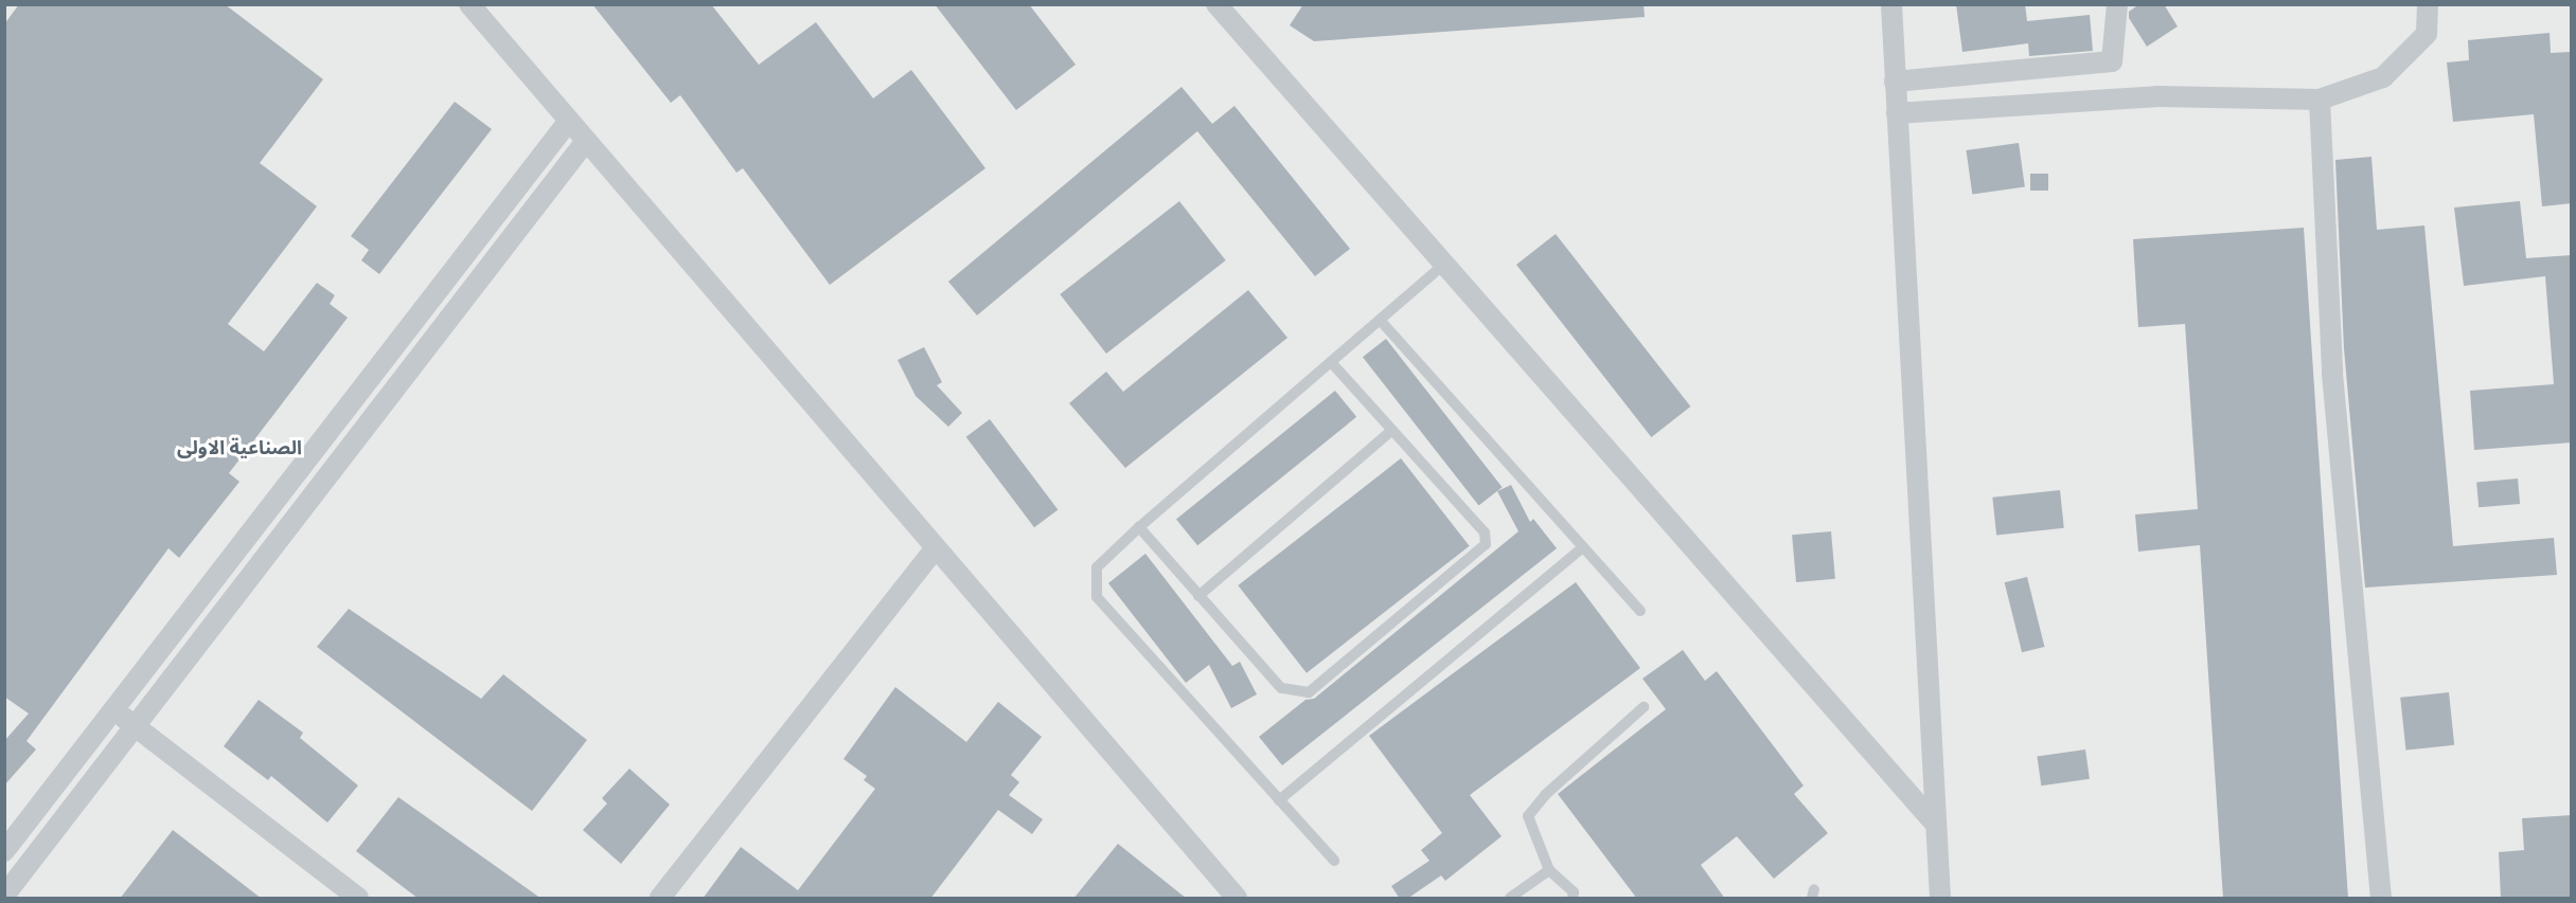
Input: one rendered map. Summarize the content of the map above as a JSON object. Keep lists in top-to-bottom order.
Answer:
{
  "districts": ["الصناعية الاولى"]
}
